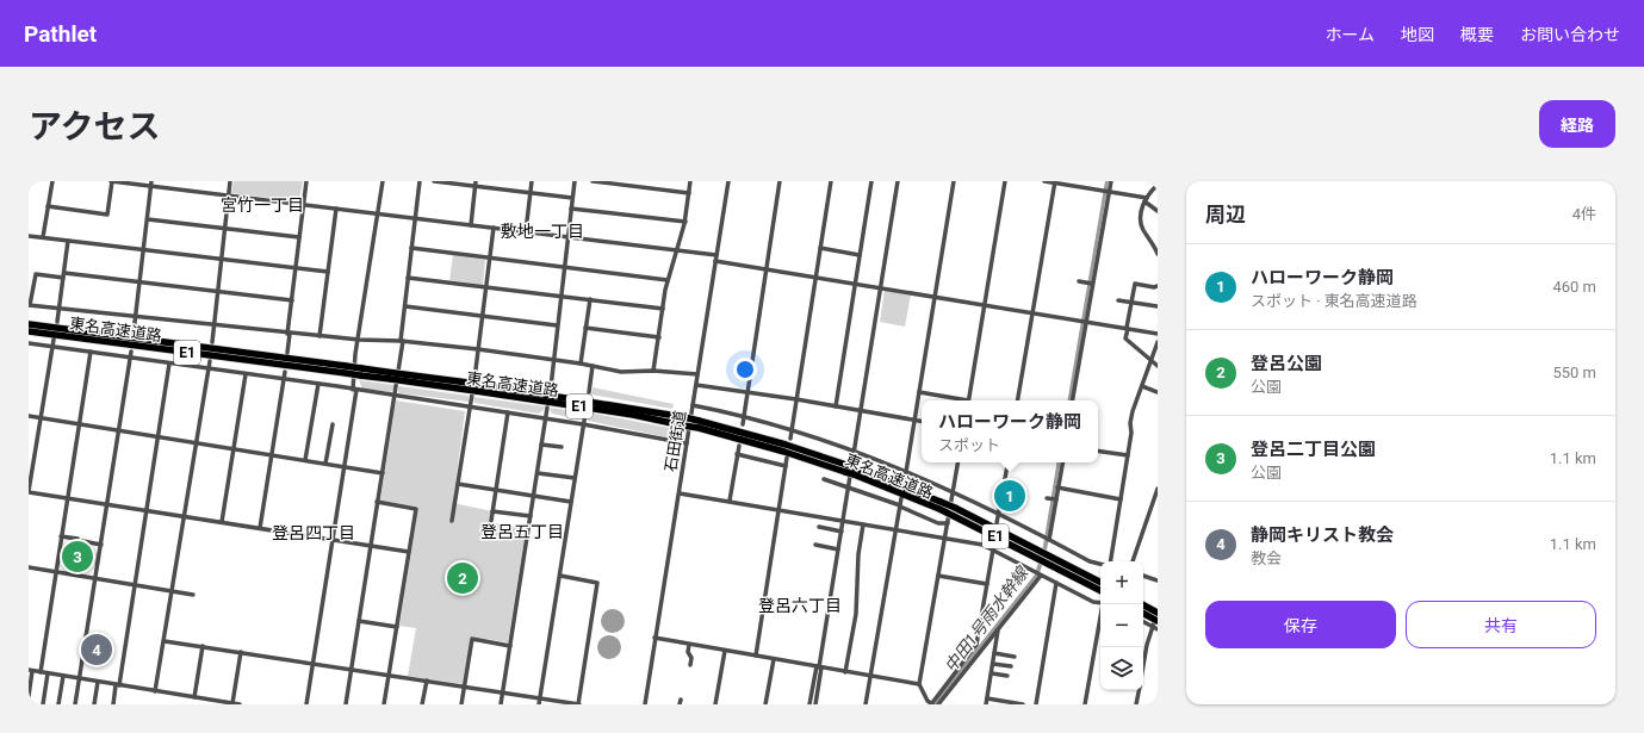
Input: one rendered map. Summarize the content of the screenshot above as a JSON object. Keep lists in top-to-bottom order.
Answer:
{
  "streets": {
    "highway": ["東名高速道路", "E1"],
    "street": ["石田街道"]
  },
  "districts": [
    "宮竹一丁目",
    "敷地一丁目",
    "登呂五丁目",
    "登呂四丁目",
    "登呂六丁目"
  ],
  "water": ["中田1号雨水幹線"],
  "page": {
    "header": "Pathlet",
    "nav": [
      "ホーム",
      "地図",
      "概要",
      "お問い合わせ"
    ],
    "title": "アクセス",
    "buttons": [
      "経路",
      ["保存", "共有"]
    ],
    "heading": ["周辺", "4件"],
    "list": [
      {
        "mark": "1",
        "name": "ハローワーク静岡",
        "note": "スポット · 東名高速道路",
        "value": "460 m"
      },
      {
        "mark": "2",
        "name": "登呂公園",
        "note": "公園",
        "value": "550 m"
      },
      {
        "mark": "3",
        "name": "登呂二丁目公園",
        "note": "公園",
        "value": "1.1 km"
      },
      {
        "mark": "4",
        "name": "静岡キリスト教会",
        "note": "教会",
        "value": "1.1 km"
      }
    ],
    "popup": ["ハローワーク静岡", "スポット"],
    "pins": [
      "1",
      "3",
      "2",
      "4"
    ],
    "map_buttons": ["+", "−"]
  }
}
